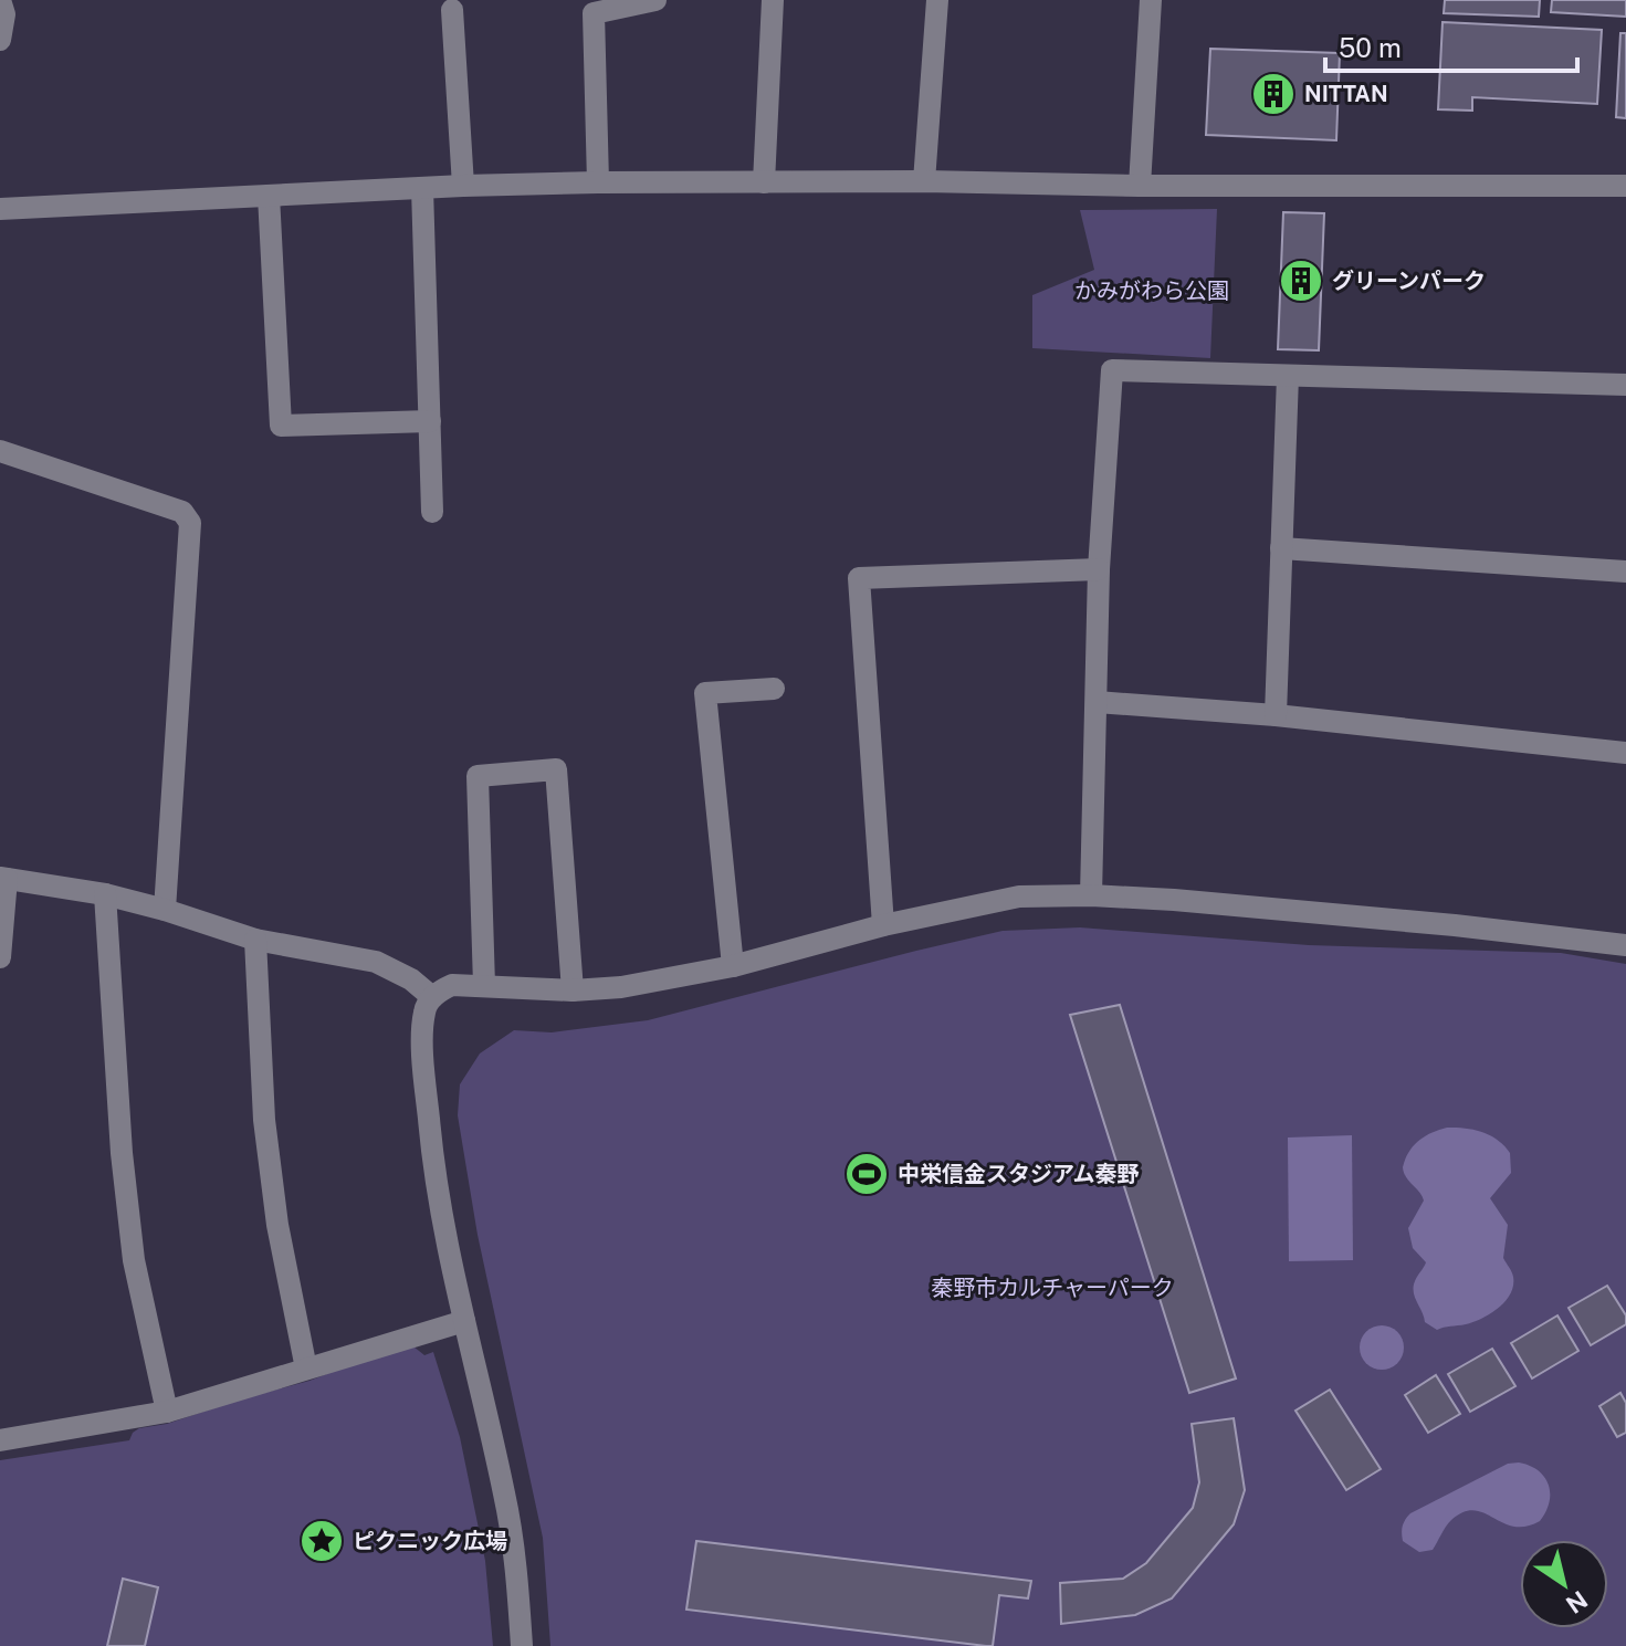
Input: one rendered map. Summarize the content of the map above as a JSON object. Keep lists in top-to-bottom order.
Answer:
{
  "parks": ["かみがわら公園", "秦野市カルチャーパーク"],
  "places": {
    "building": ["NITTAN", "グリーンパーク"],
    "sports": ["中栄信金スタジアム秦野"],
    "place": ["ピクニック広場"]
  },
  "scale_bar": "50 m",
  "north": "bottom right"
}
